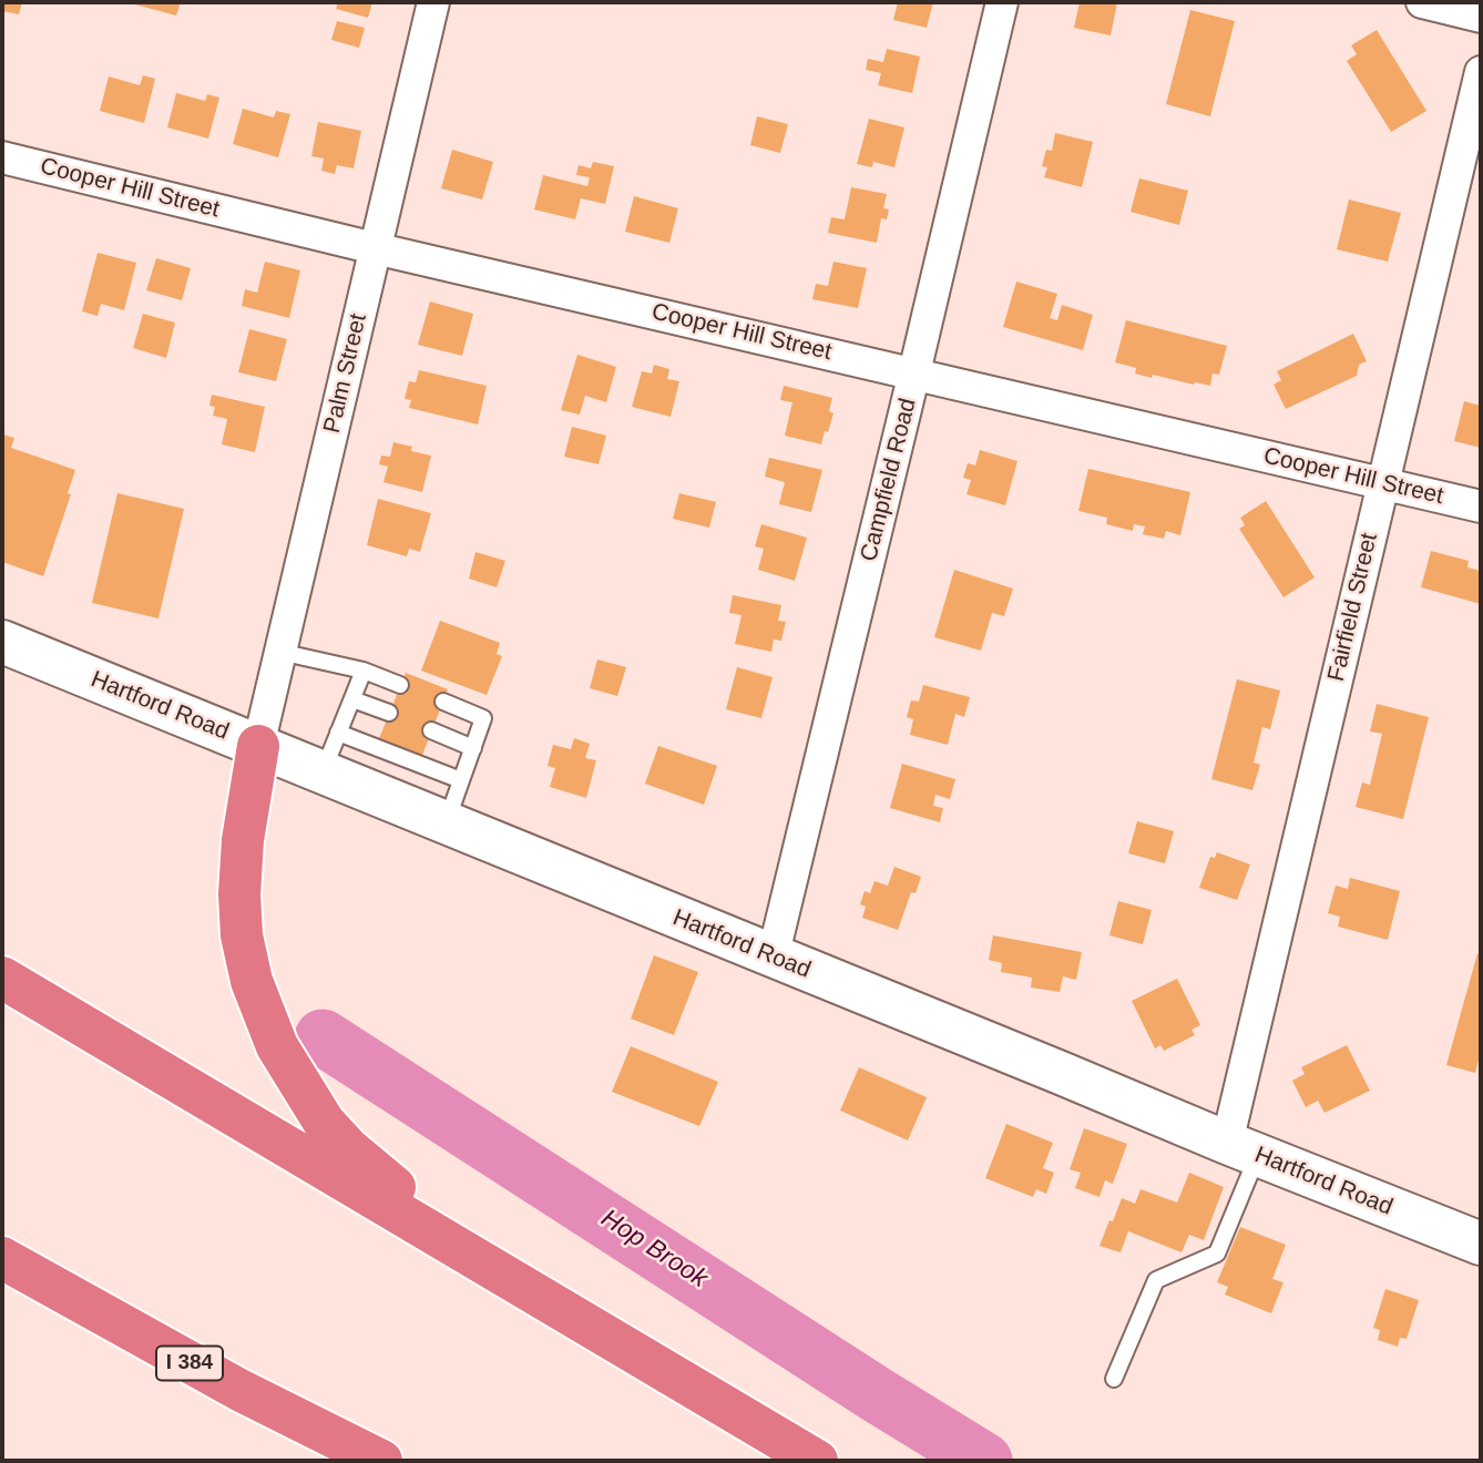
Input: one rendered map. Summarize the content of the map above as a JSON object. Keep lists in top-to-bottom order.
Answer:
{
  "streets": {
    "highway": ["I 384"],
    "main road": ["Hartford Road"],
    "street": [
      "Cooper Hill Street",
      "Palm Street",
      "Campfield Road",
      "Fairfield Street"
    ]
  },
  "crossings": [
    ["Cooper Hill Street", "Palm Street"],
    ["Cooper Hill Street", "Campfield Road"],
    ["Cooper Hill Street", "Fairfield Street"],
    ["Palm Street", "Hartford Road"],
    ["Campfield Road", "Hartford Road"],
    ["Fairfield Street", "Hartford Road"]
  ],
  "water": ["Hop Brook"]
}
